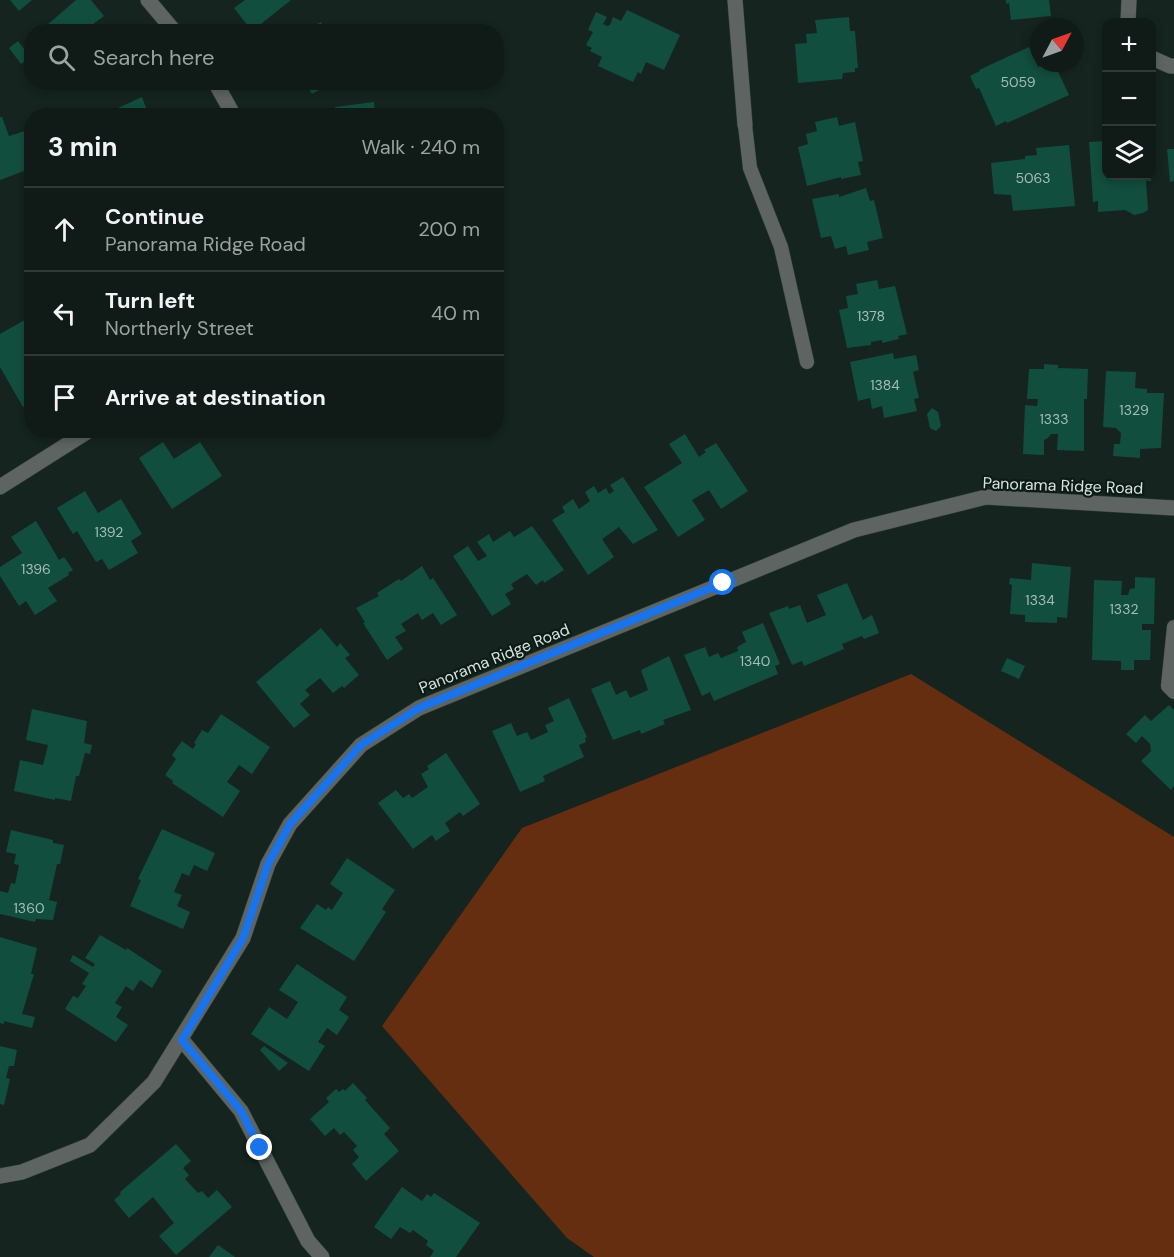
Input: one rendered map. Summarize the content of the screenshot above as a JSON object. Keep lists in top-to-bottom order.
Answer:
{
  "streets": {
    "street": ["Panorama Ridge Road"]
  },
  "house_numbers": [
    "5059",
    "5063",
    "1378",
    "1384",
    "1329",
    "1333",
    "1392",
    "1396",
    "1334",
    "1332",
    "1340",
    "1360"
  ],
  "north": "top right",
  "page": {
    "map_buttons": ["+", "−"],
    "search": "Search here",
    "heading": ["3 min", "Walk · 240 m"],
    "list": [
      ["Continue", "Panorama Ridge Road", "200 m"],
      ["Turn left", "Northerly Street", "40 m"],
      "Arrive at destination"
    ]
  }
}
